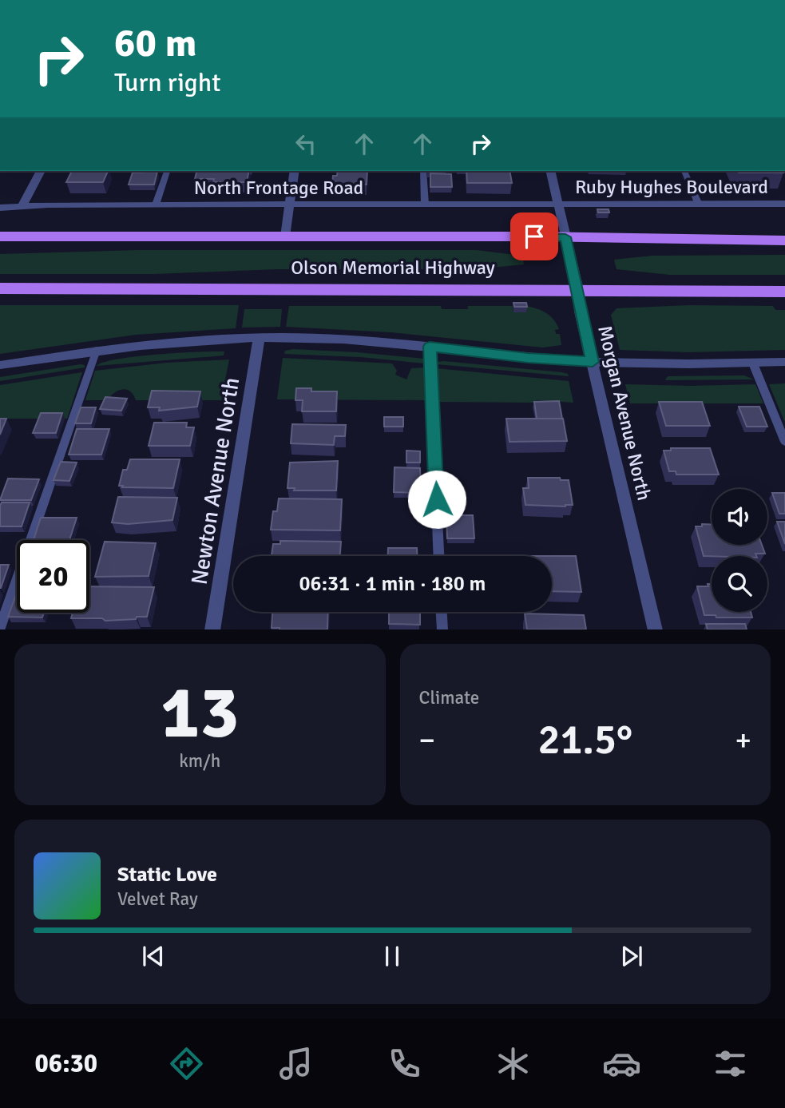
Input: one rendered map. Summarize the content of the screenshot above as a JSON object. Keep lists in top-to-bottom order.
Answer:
{
  "streets": {
    "main road": ["Olson Memorial Highway"],
    "street": [
      "Ruby Hughes Boulevard",
      "North Frontage Road",
      "Morgan Avenue North",
      "Newton Avenue North"
    ]
  },
  "crossings": [
    ["Ruby Hughes Boulevard", "North Frontage Road"],
    ["Ruby Hughes Boulevard", "Morgan Avenue North"],
    ["North Frontage Road", "Morgan Avenue North"],
    ["Olson Memorial Highway", "Morgan Avenue North"]
  ],
  "page": {
    "turn": ["60 m", "Turn right"],
    "limit": "20",
    "trip": "06:31 · 1 min · 180 m",
    "tile": [
      ["13", "km/h"],
      "Climate"
    ],
    "heat": ["−", "21.5°", "+"],
    "song": ["Static Love", "Velvet Ray"],
    "tabs": "06:30"
  }
}
